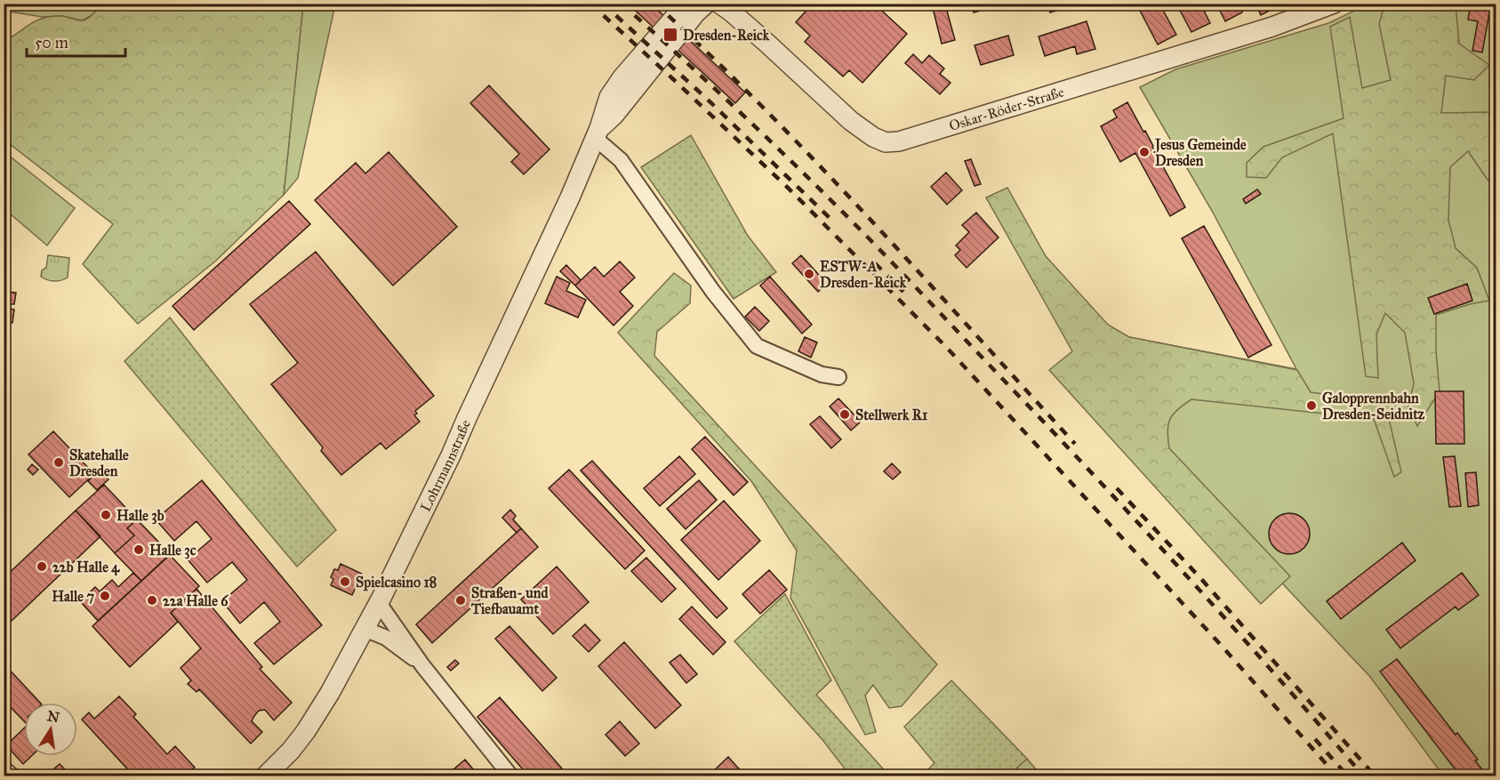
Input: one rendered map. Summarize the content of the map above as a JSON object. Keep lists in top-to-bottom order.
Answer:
{
  "streets": {
    "street": ["Oskar-Röder-Straße", "Lohrmannstraße"]
  },
  "places": {
    "transit": ["Dresden-Reick"],
    "other": [
      "Jesus Gemeinde Dresden",
      "ESTW-A Dresden-Reick",
      "Galopprennbahn Dresden-Seidnitz",
      "Stellwerk R1",
      "Skatehalle Dresden",
      "Halle 3b",
      "Halle 3c",
      "22b Halle 4",
      "Spielcasino 18",
      "Halle 7",
      "22a Halle 6",
      "Straßen- und Tiefbauamt"
    ]
  },
  "scale_bar": "50 m",
  "north": "top"
}
